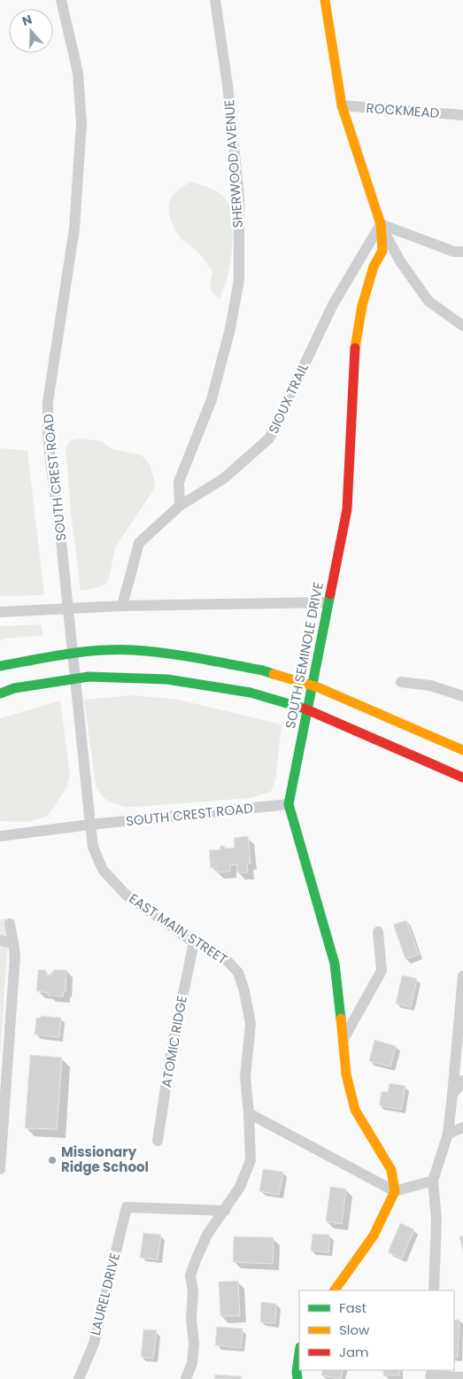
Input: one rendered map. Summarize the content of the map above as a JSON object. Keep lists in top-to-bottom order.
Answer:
{
  "streets": {
    "main road": ["SOUTH SEMINOLE DRIVE"],
    "street": [
      "ROCKMEAD",
      "SHERWOOD AVENUE",
      "SIOUX TRAIL",
      "SOUTH CREST ROAD",
      "EAST MAIN STREET",
      "ATOMIC RIDGE",
      "LAUREL DRIVE"
    ]
  },
  "crossings": [
    ["ROCKMEAD", "SOUTH SEMINOLE DRIVE"],
    ["SHERWOOD AVENUE", "SIOUX TRAIL"],
    ["SIOUX TRAIL", "SOUTH SEMINOLE DRIVE"],
    ["SOUTH CREST ROAD", "SOUTH SEMINOLE DRIVE"],
    ["SOUTH CREST ROAD", "EAST MAIN STREET"],
    ["EAST MAIN STREET", "ATOMIC RIDGE"],
    ["EAST MAIN STREET", "LAUREL DRIVE"]
  ],
  "places": ["Missionary Ridge School"],
  "legend": ["Fast", "Slow", "Jam"],
  "north": "top"
}
